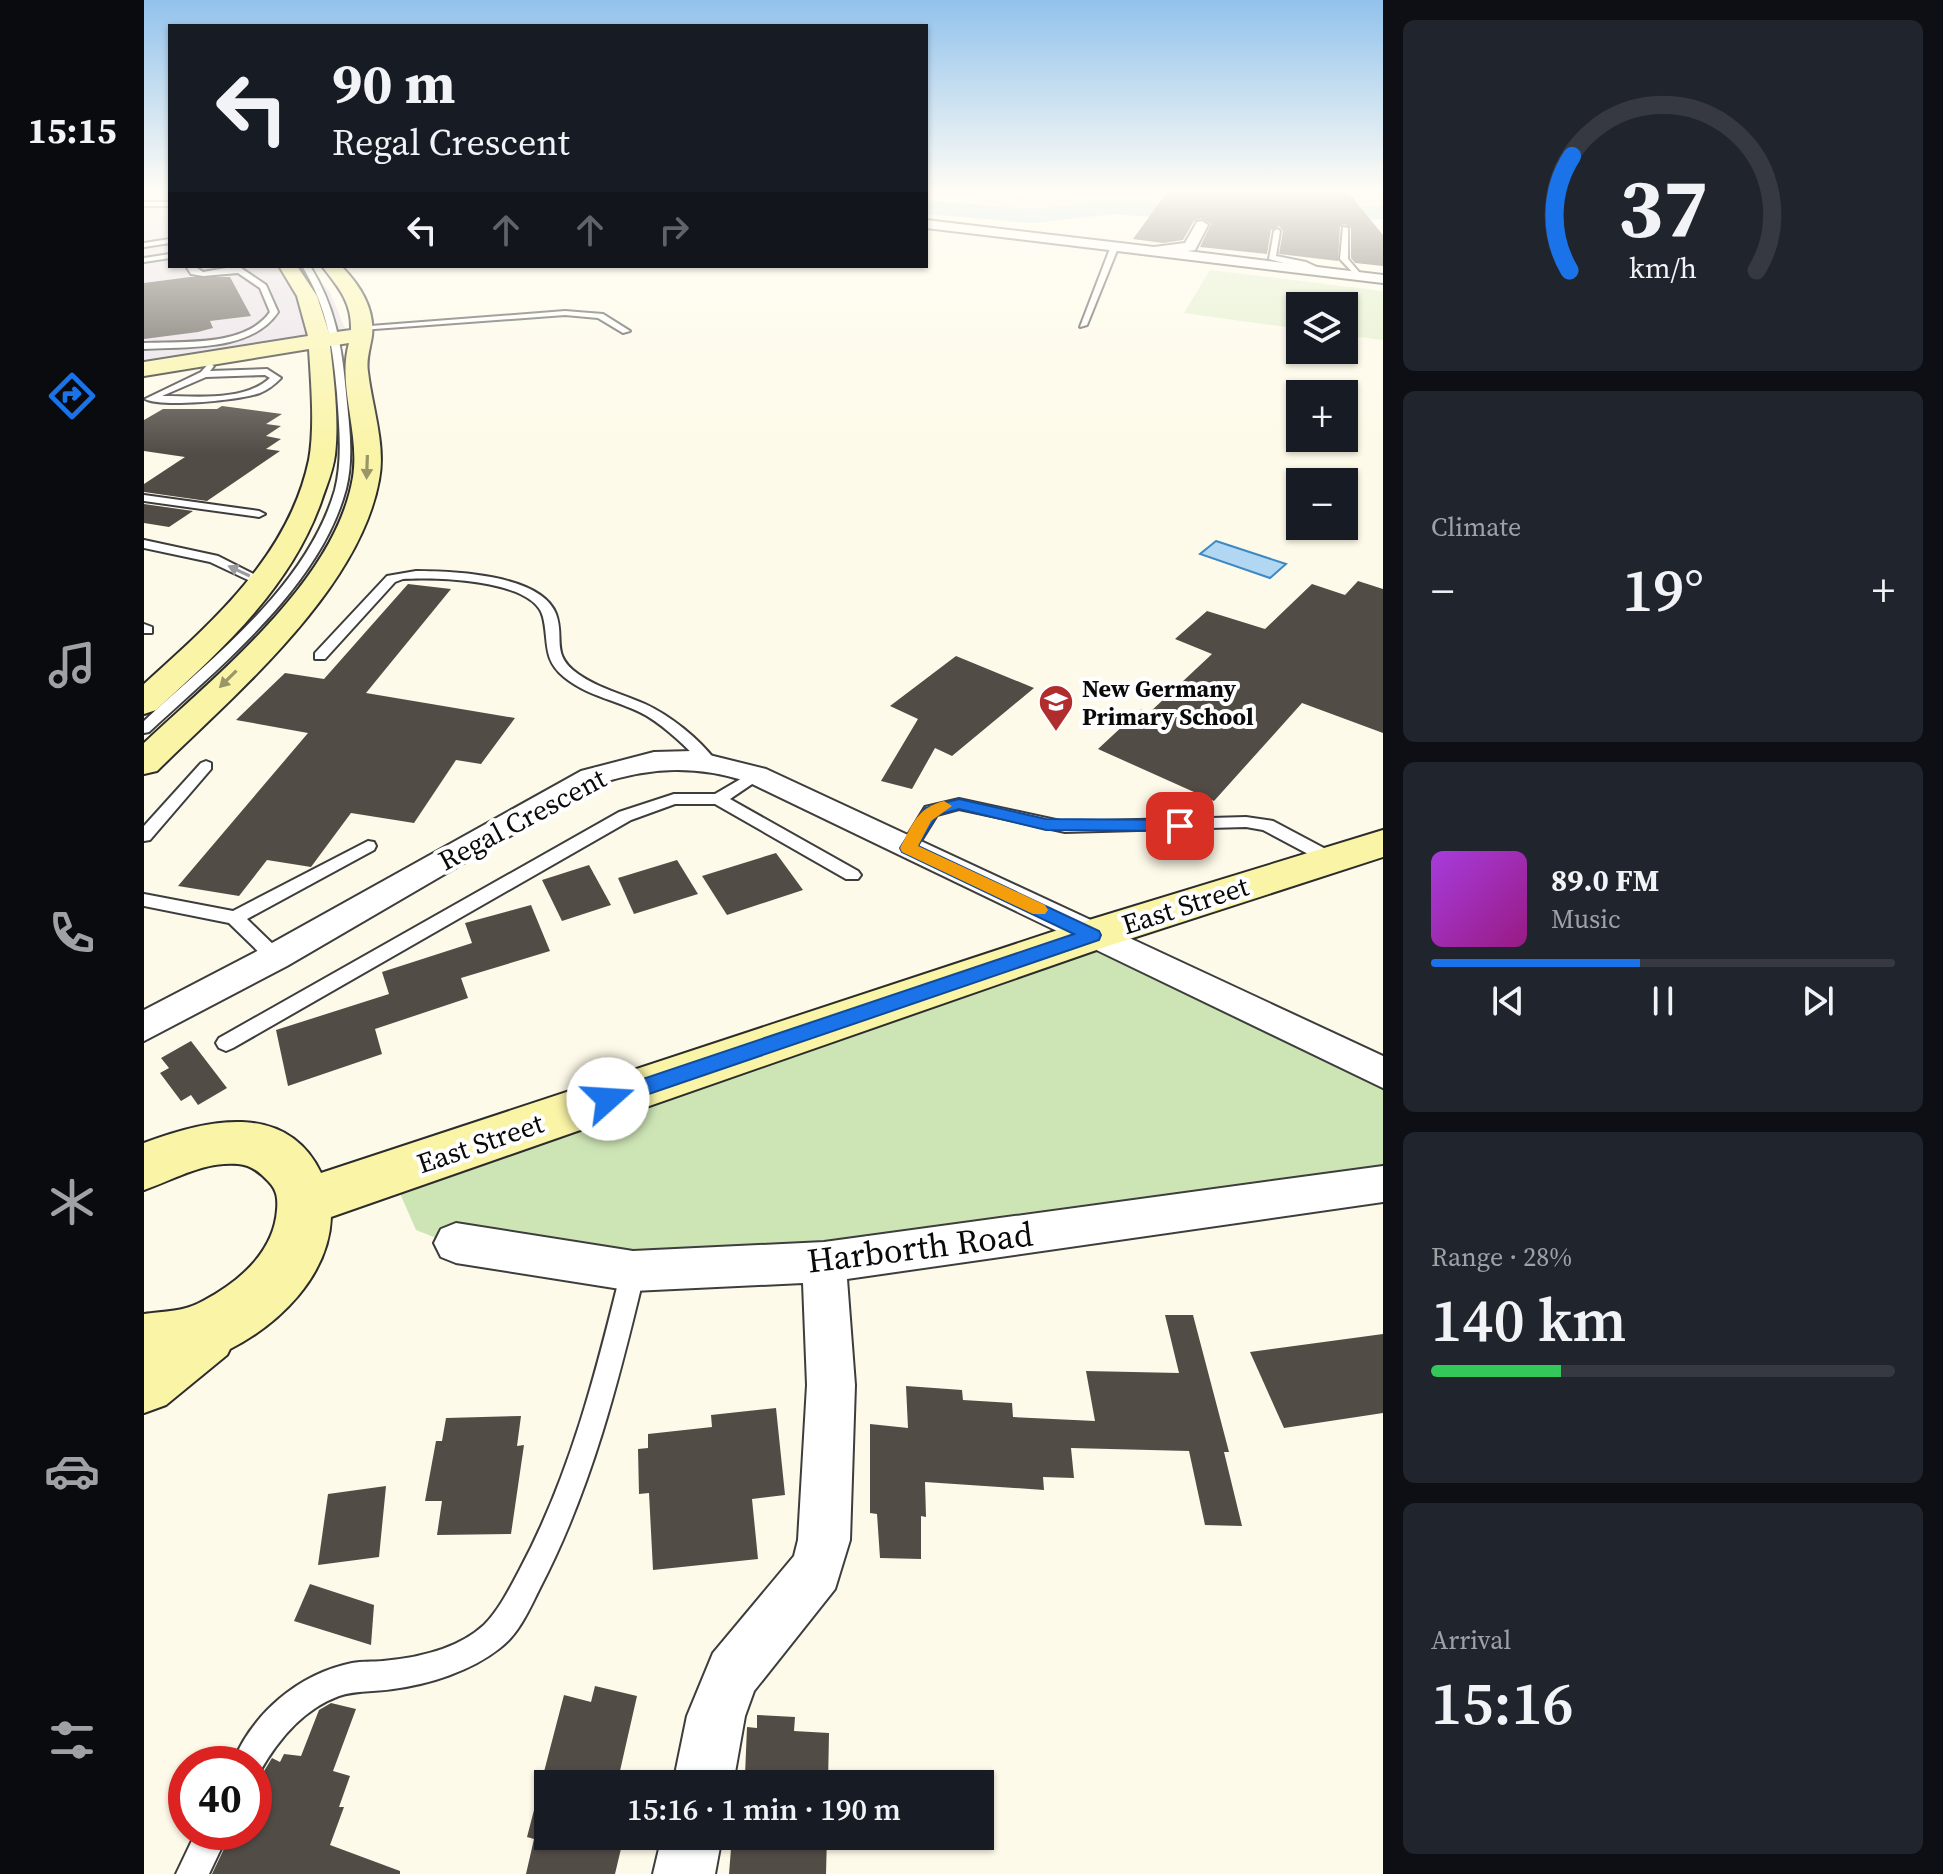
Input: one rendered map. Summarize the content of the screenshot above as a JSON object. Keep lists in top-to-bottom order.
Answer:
{
  "streets": {
    "main road": ["East Street"],
    "street": ["Regal Crescent", "Harborth Road"]
  },
  "crossings": [
    ["Regal Crescent", "East Street"]
  ],
  "places": {
    "school or university": ["New Germany Primary School"]
  },
  "page": {
    "tabs": "15:15",
    "turn": ["90 m", "Regal Crescent"],
    "map_buttons": ["+", "−"],
    "tile": [
      "Climate",
      ["Range · 28%", "140 km"],
      ["Arrival", "15:16"]
    ],
    "heat": ["−", "19°", "+"],
    "song": ["89.0 FM", "Music"],
    "limit": "40",
    "trip": "15:16 · 1 min · 190 m",
    "gauge": ["37", "km/h"]
  }
}
